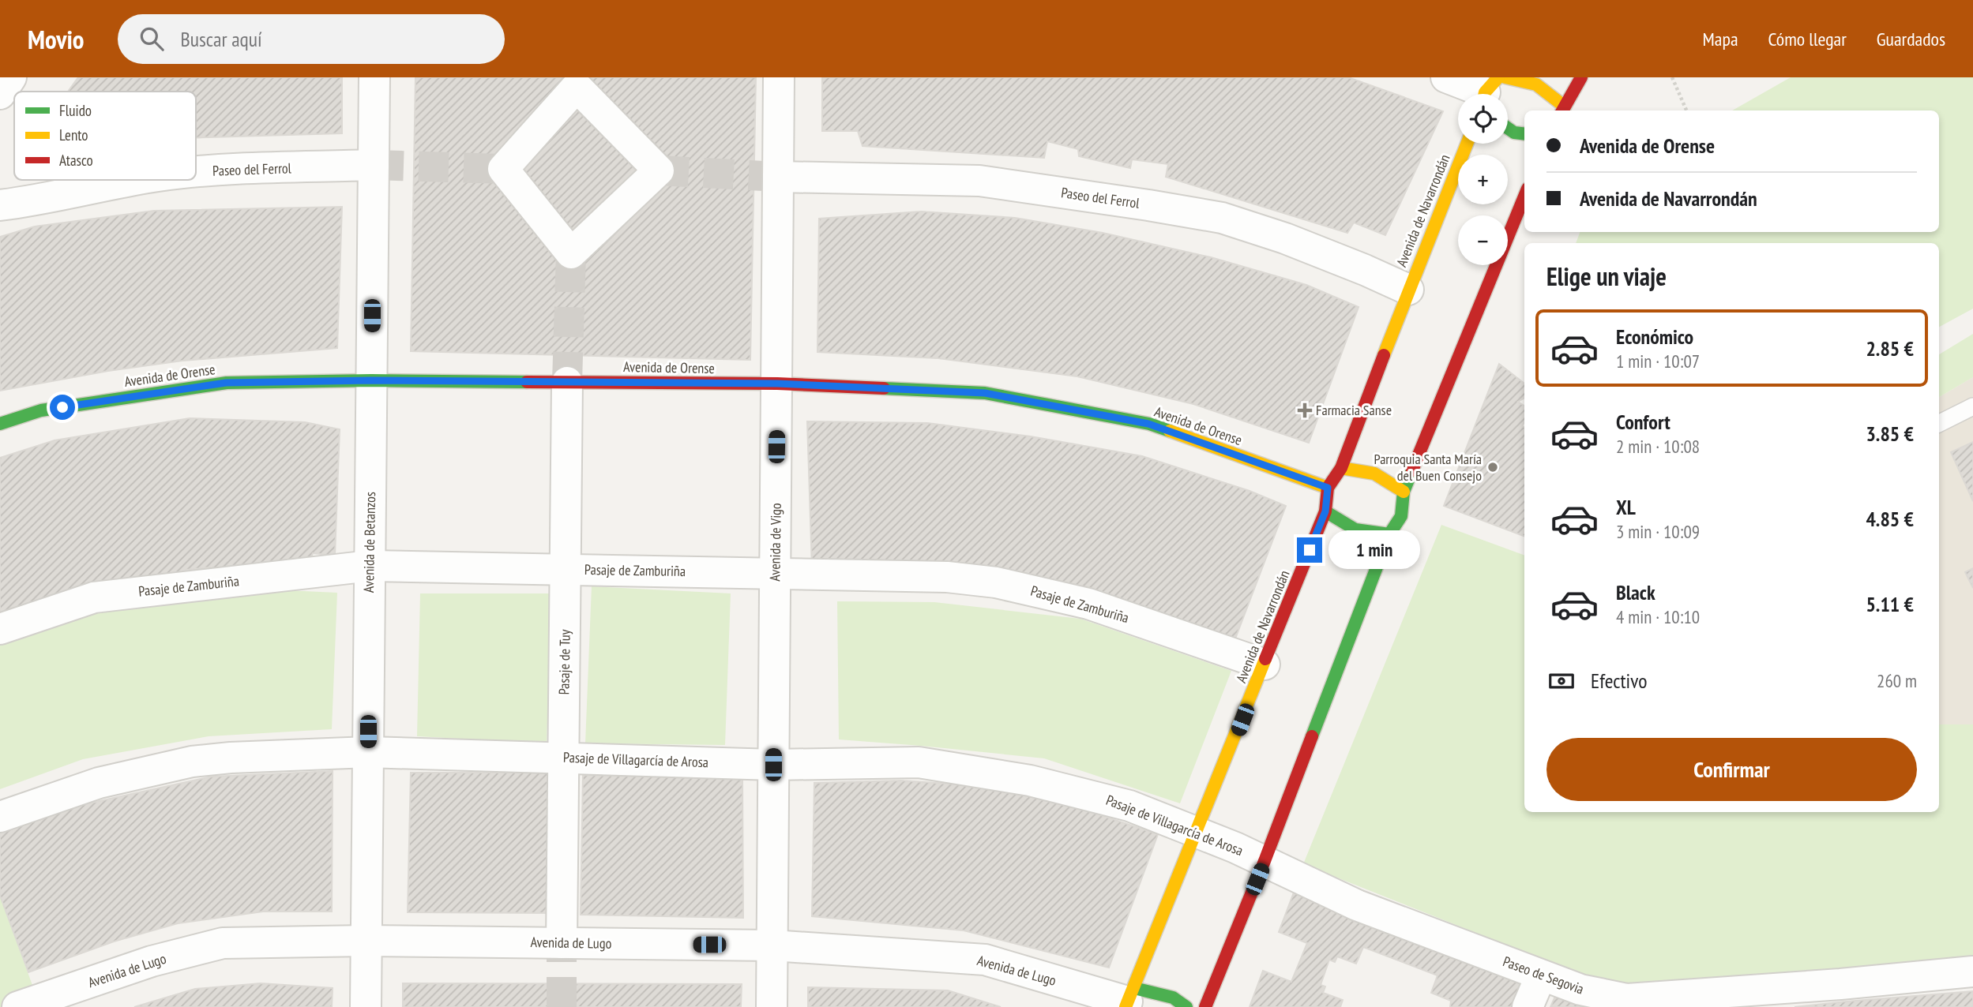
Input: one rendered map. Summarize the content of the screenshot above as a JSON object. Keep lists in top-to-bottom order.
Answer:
{
  "streets": {
    "street": [
      "Paseo del Ferrol",
      "Avenida de Navarrondán",
      "Avenida de Orense",
      "Avenida de Betanzos",
      "Avenida de Vigo",
      "Pasaje de Zamburiña",
      "Pasaje de Tuy",
      "Pasaje de Villagarcía de Arosa",
      "Avenida de Lugo",
      "Paseo de Segovia"
    ]
  },
  "crossings": [
    ["Paseo del Ferrol", "Avenida de Navarrondán"],
    ["Paseo del Ferrol", "Avenida de Betanzos"],
    ["Paseo del Ferrol", "Avenida de Vigo"],
    ["Avenida de Navarrondán", "Avenida de Orense"],
    ["Avenida de Navarrondán", "Pasaje de Zamburiña"],
    ["Avenida de Navarrondán", "Pasaje de Villagarcía de Arosa"],
    ["Avenida de Navarrondán", "Avenida de Lugo"],
    ["Avenida de Orense", "Avenida de Betanzos"],
    ["Avenida de Orense", "Avenida de Vigo"],
    ["Avenida de Orense", "Pasaje de Tuy"],
    ["Avenida de Betanzos", "Pasaje de Zamburiña"],
    ["Avenida de Betanzos", "Pasaje de Villagarcía de Arosa"],
    ["Avenida de Betanzos", "Avenida de Lugo"],
    ["Avenida de Vigo", "Pasaje de Zamburiña"],
    ["Avenida de Vigo", "Pasaje de Villagarcía de Arosa"],
    ["Avenida de Vigo", "Avenida de Lugo"],
    ["Pasaje de Zamburiña", "Pasaje de Tuy"],
    ["Pasaje de Tuy", "Pasaje de Villagarcía de Arosa"],
    ["Pasaje de Tuy", "Avenida de Lugo"],
    ["Pasaje de Villagarcía de Arosa", "Paseo de Segovia"]
  ],
  "places": {
    "health": ["Farmacia Sanse"],
    "other": ["Parroquia Santa María del Buen Consejo"]
  },
  "legend": ["Fluido", "Lento", "Atasco"],
  "page": {
    "header": "Movio",
    "search": "Buscar aquí",
    "nav": ["Mapa", "Cómo llegar", "Guardados"],
    "map_buttons": ["+", "−"],
    "banner": ["Avenida de Orense", "Avenida de Navarrondán"],
    "heading": "Elige un viaje",
    "list": [
      {
        "name": "Económico",
        "note": "1 min · 10:07",
        "value": "2.85 €"
      },
      {
        "name": "Confort",
        "note": "2 min · 10:08",
        "value": "3.85 €"
      },
      {
        "name": "XL",
        "note": "3 min · 10:09",
        "value": "4.85 €"
      },
      {
        "name": "Black",
        "note": "4 min · 10:10",
        "value": "5.11 €"
      }
    ],
    "bubble": "1 min",
    "pay": ["Efectivo", "260 m"],
    "buttons": "Confirmar"
  }
}
